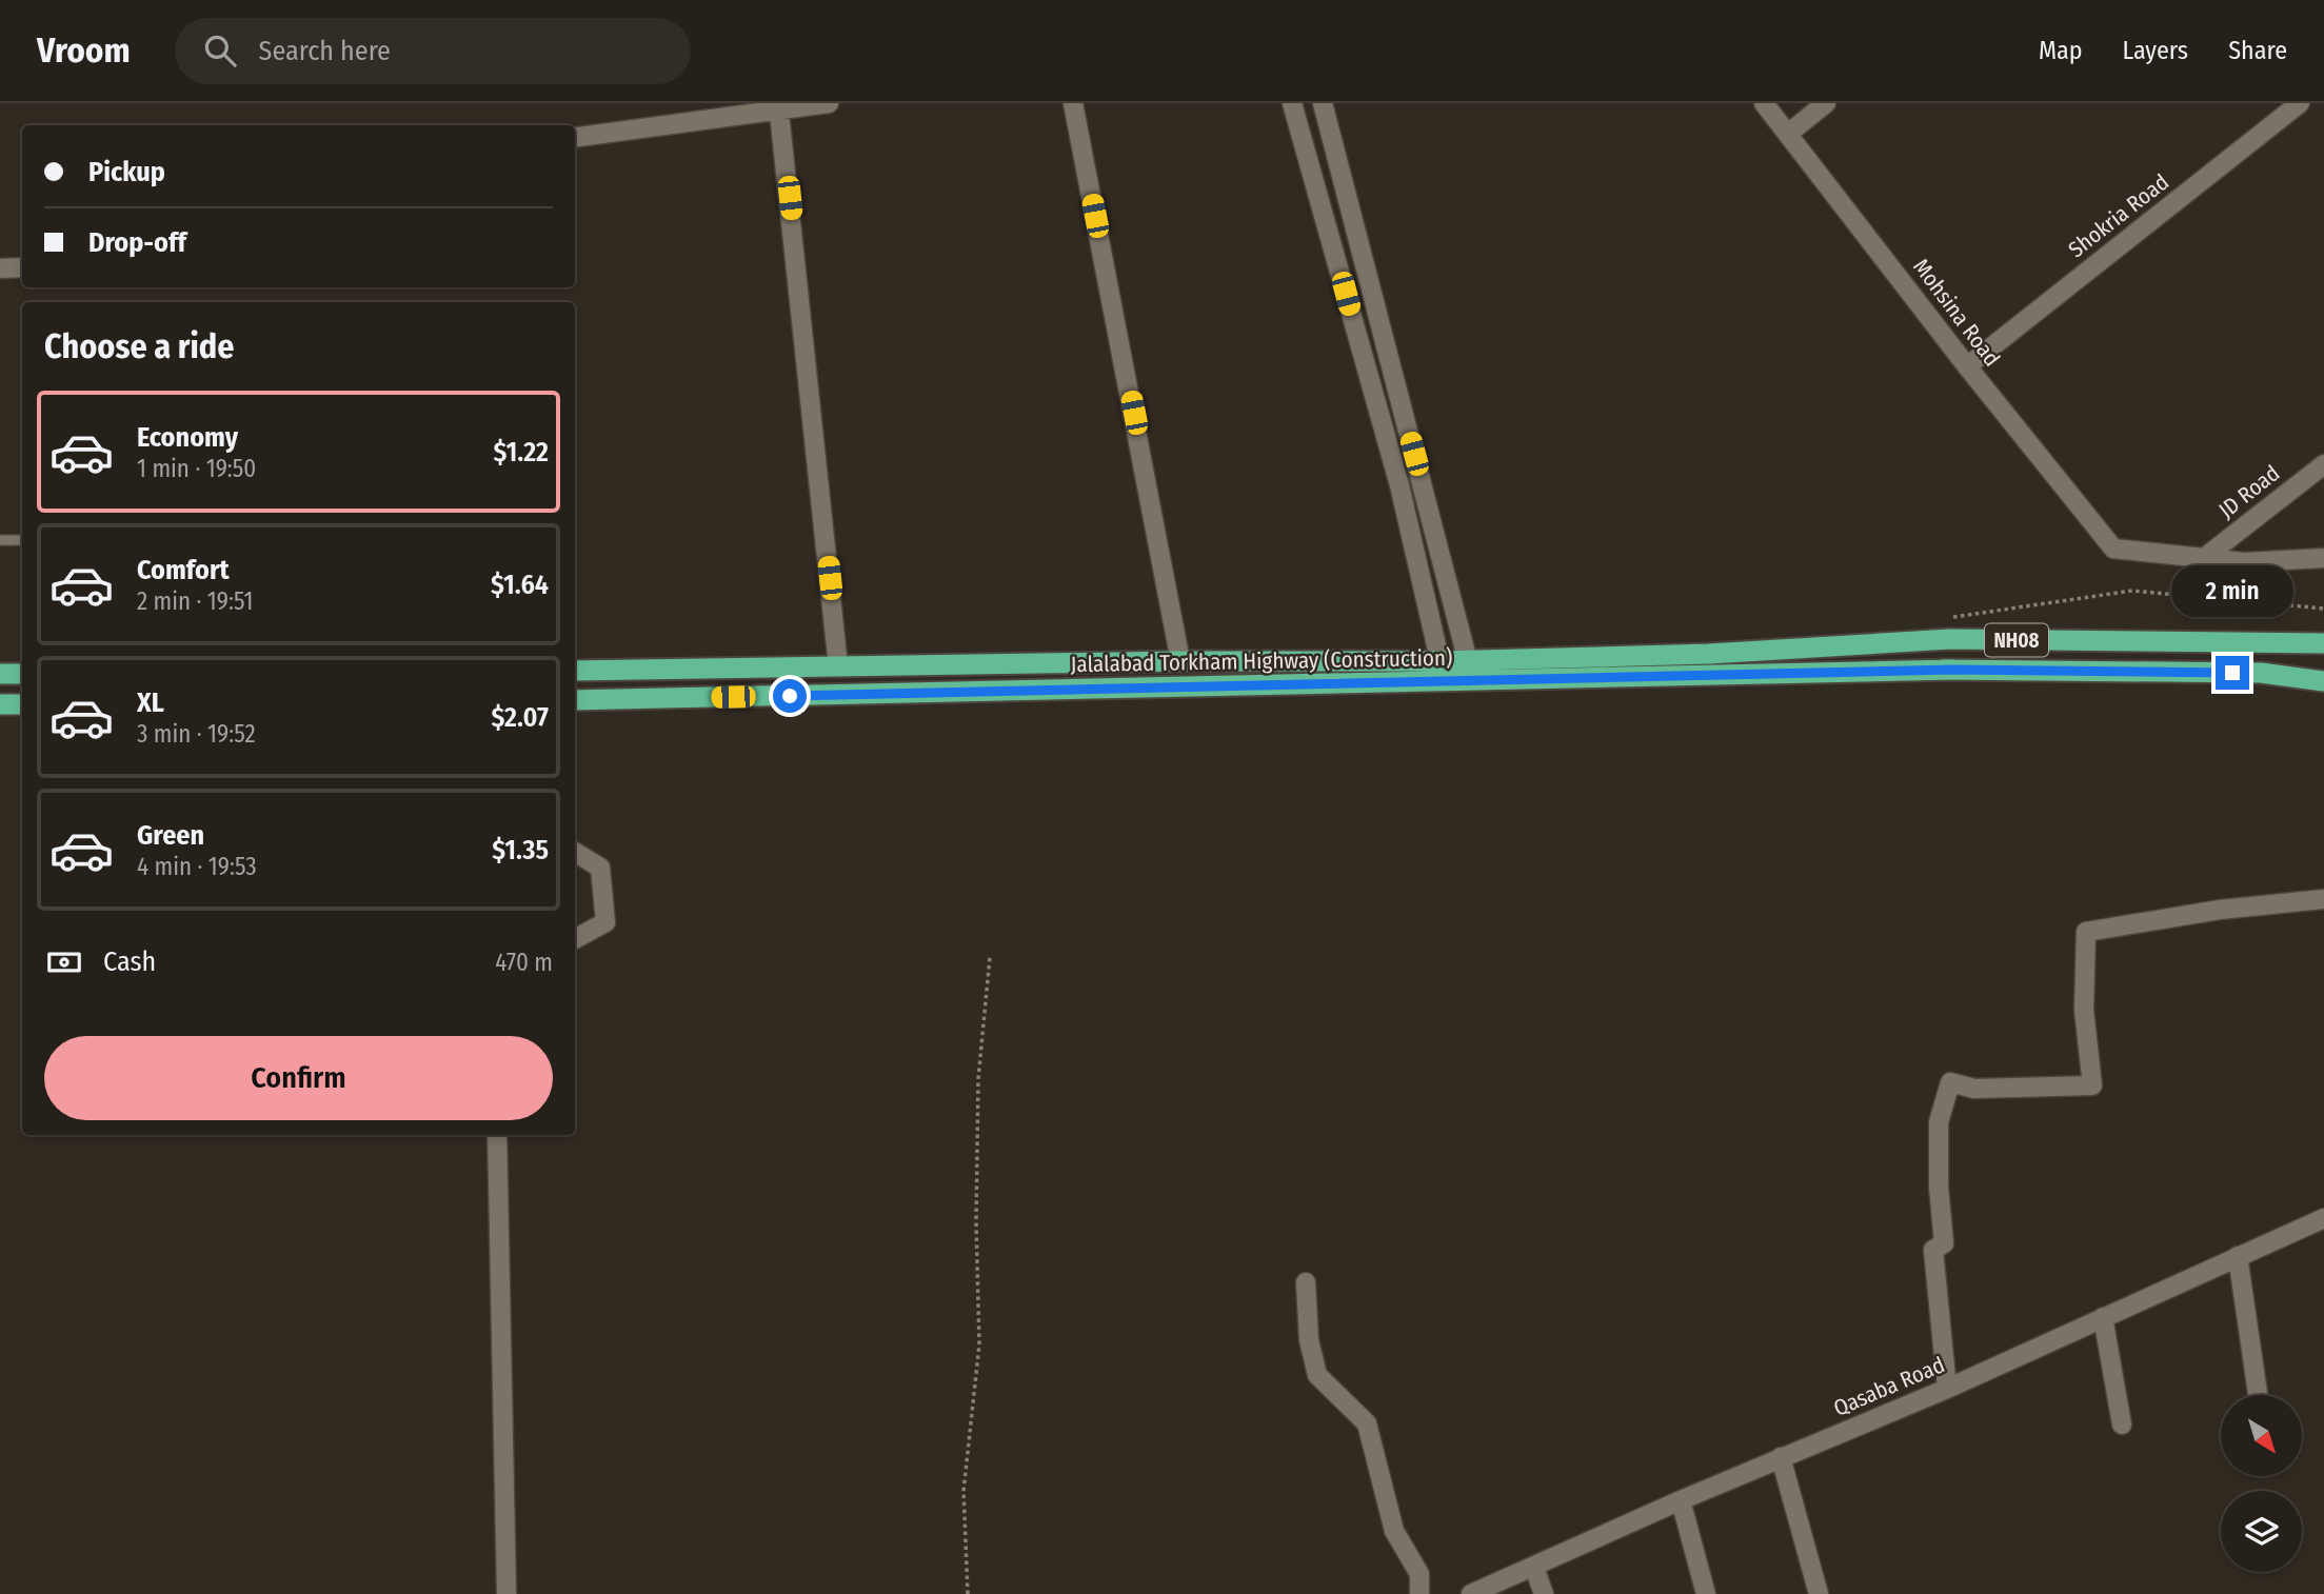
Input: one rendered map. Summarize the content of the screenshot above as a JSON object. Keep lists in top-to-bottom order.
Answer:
{
  "streets": {
    "highway": ["NH08", "Jalalabad Torkham Highway (Construction)"],
    "street": [
      "Shokria Road",
      "Mohsina Road",
      "JD Road",
      "Qasaba Road"
    ]
  },
  "crossings": [
    ["Shokria Road", "Mohsina Road"],
    ["Mohsina Road", "JD Road"],
    ["NH08", "Jalalabad Torkham Highway (Construction)"]
  ],
  "north": "bottom right",
  "page": {
    "header": "Vroom",
    "search": "Search here",
    "nav": ["Map", "Layers", "Share"],
    "banner": ["Pickup", "Drop-off"],
    "heading": "Choose a ride",
    "list": [
      {
        "name": "Economy",
        "note": "1 min · 19:50",
        "value": "$1.22"
      },
      {
        "name": "Comfort",
        "note": "2 min · 19:51",
        "value": "$1.64"
      },
      {
        "name": "XL",
        "note": "3 min · 19:52",
        "value": "$2.07"
      },
      {
        "name": "Green",
        "note": "4 min · 19:53",
        "value": "$1.35"
      }
    ],
    "bubble": "2 min",
    "pay": ["Cash", "470 m"],
    "buttons": "Confirm"
  }
}
